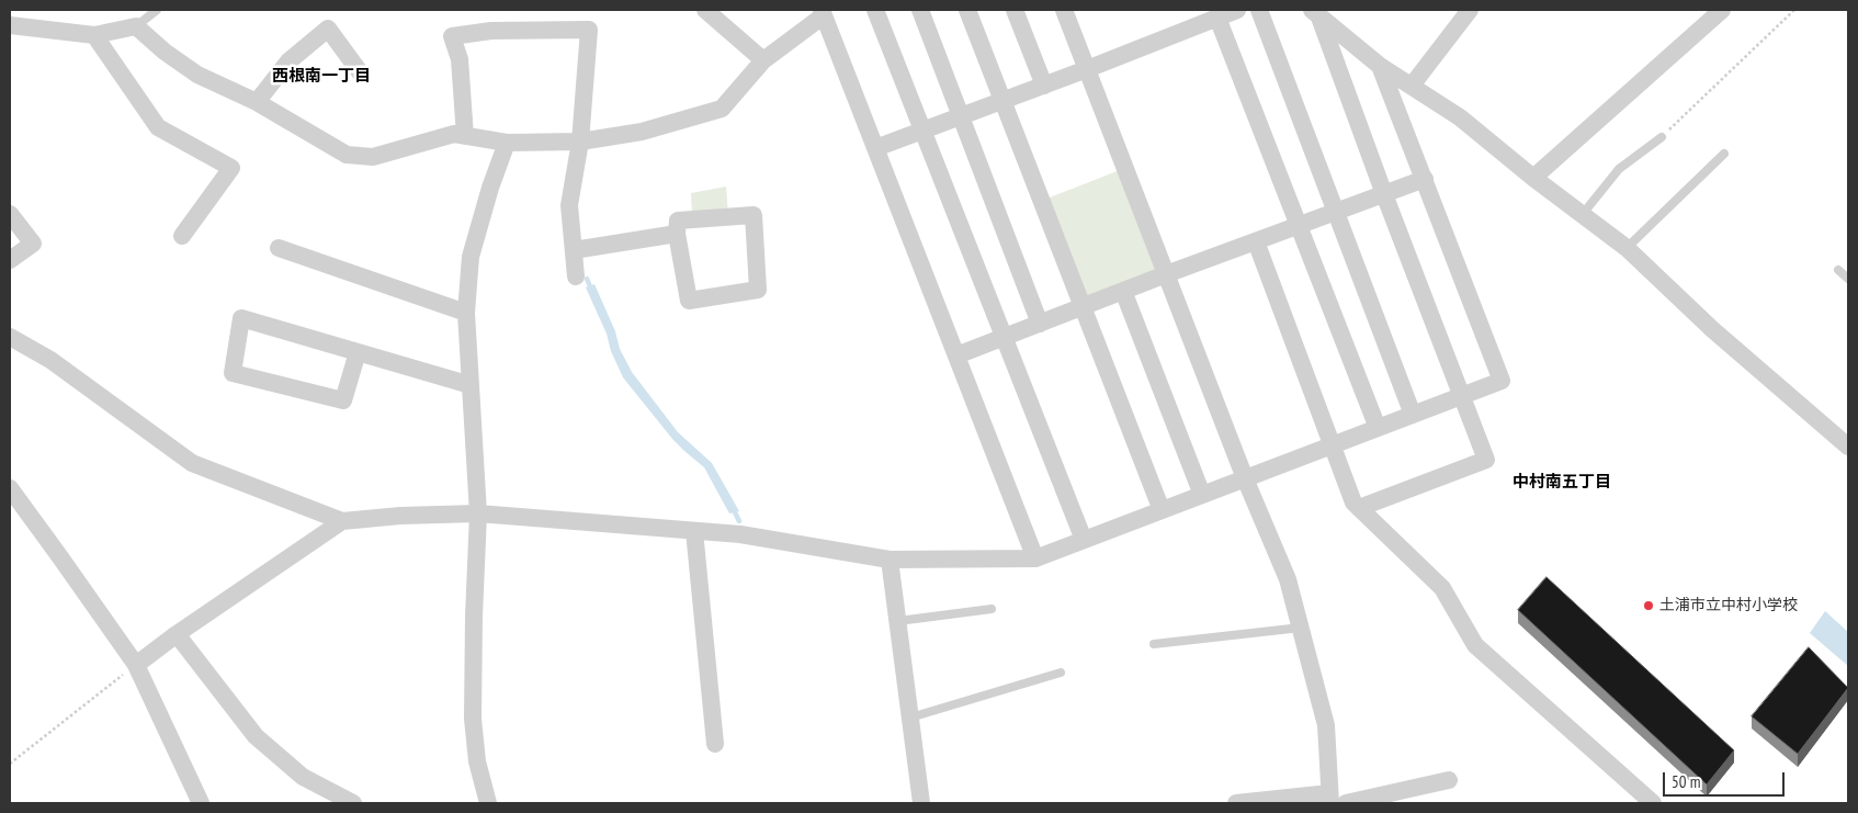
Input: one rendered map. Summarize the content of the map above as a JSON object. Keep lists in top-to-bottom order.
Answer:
{
  "districts": ["西根南一丁目", "中村南五丁目"],
  "places": ["土浦市立中村小学校"],
  "scale_bar": "50 m"
}
